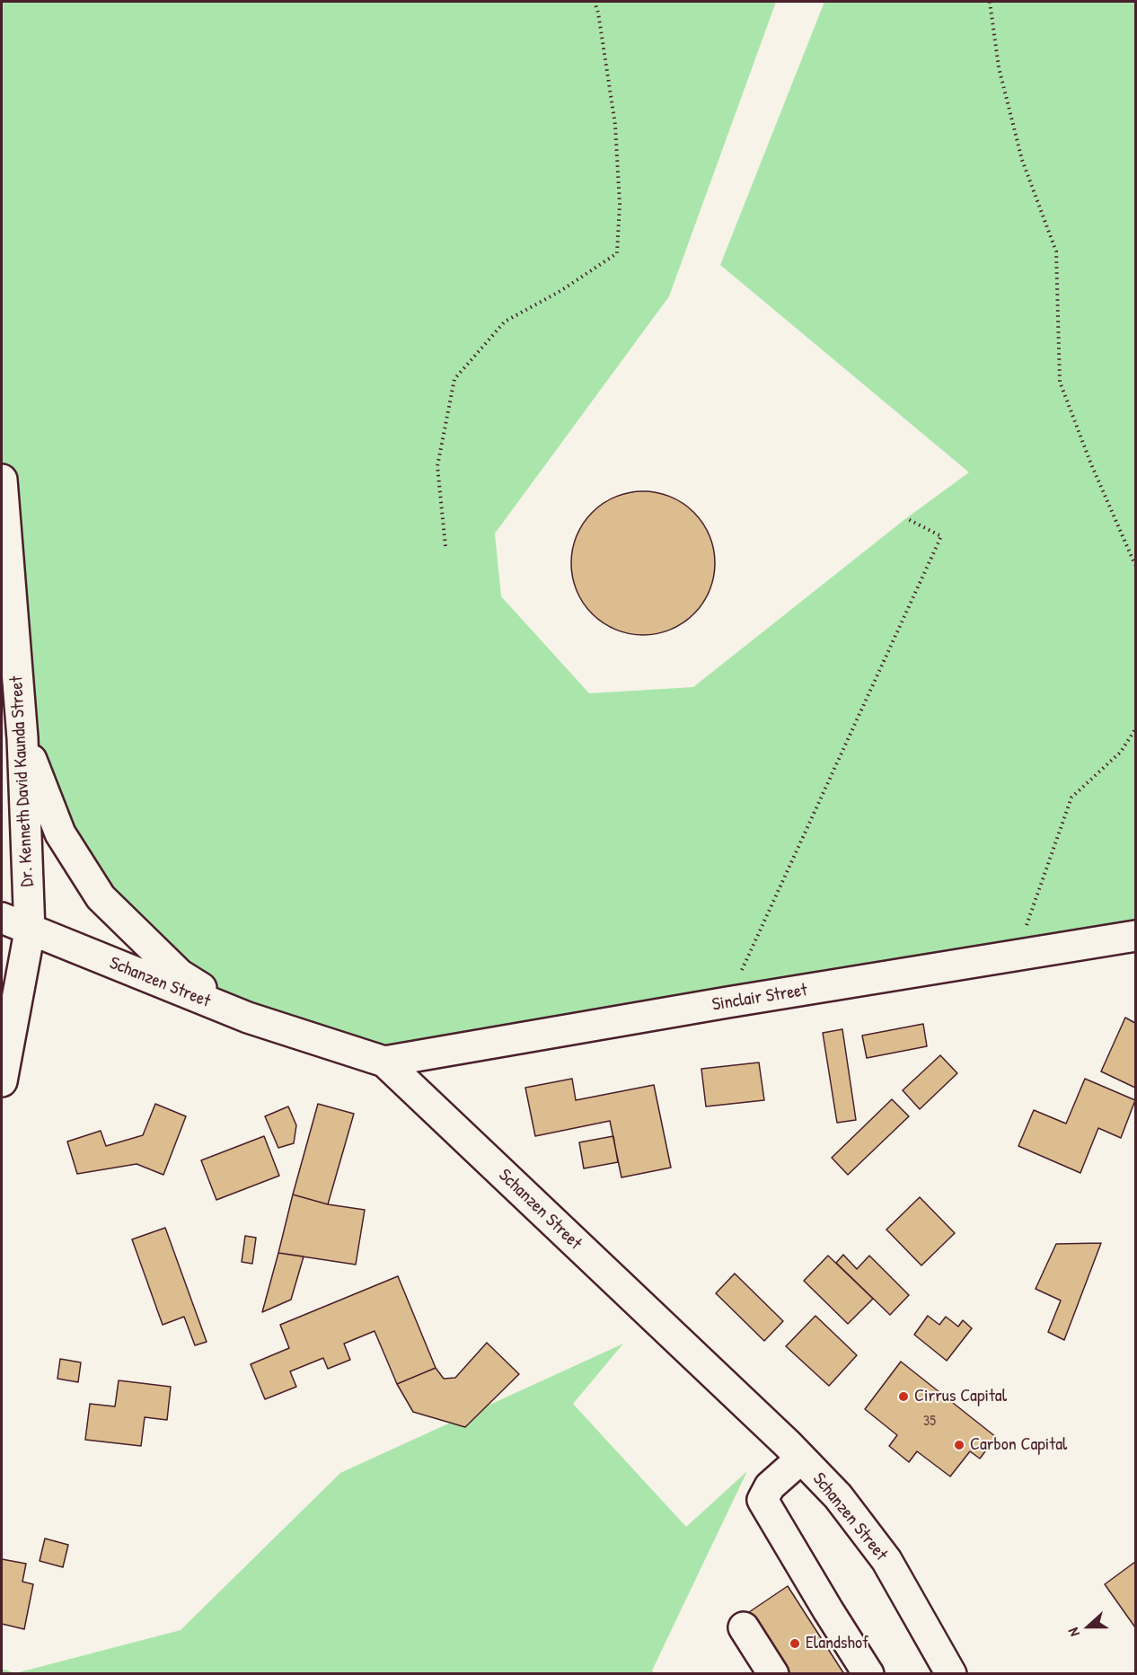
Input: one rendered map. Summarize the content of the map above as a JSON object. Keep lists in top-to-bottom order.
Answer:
{
  "streets": {
    "street": ["Dr. Kenneth David Kaunda Street", "Schanzen Street", "Sinclair Street"]
  },
  "crossings": [
    ["Dr. Kenneth David Kaunda Street", "Schanzen Street"],
    ["Schanzen Street", "Sinclair Street"]
  ],
  "places": ["Cirrus Capital", "Carbon Capital", "Elandshof"],
  "house_numbers": ["35"],
  "north": "left"
}
